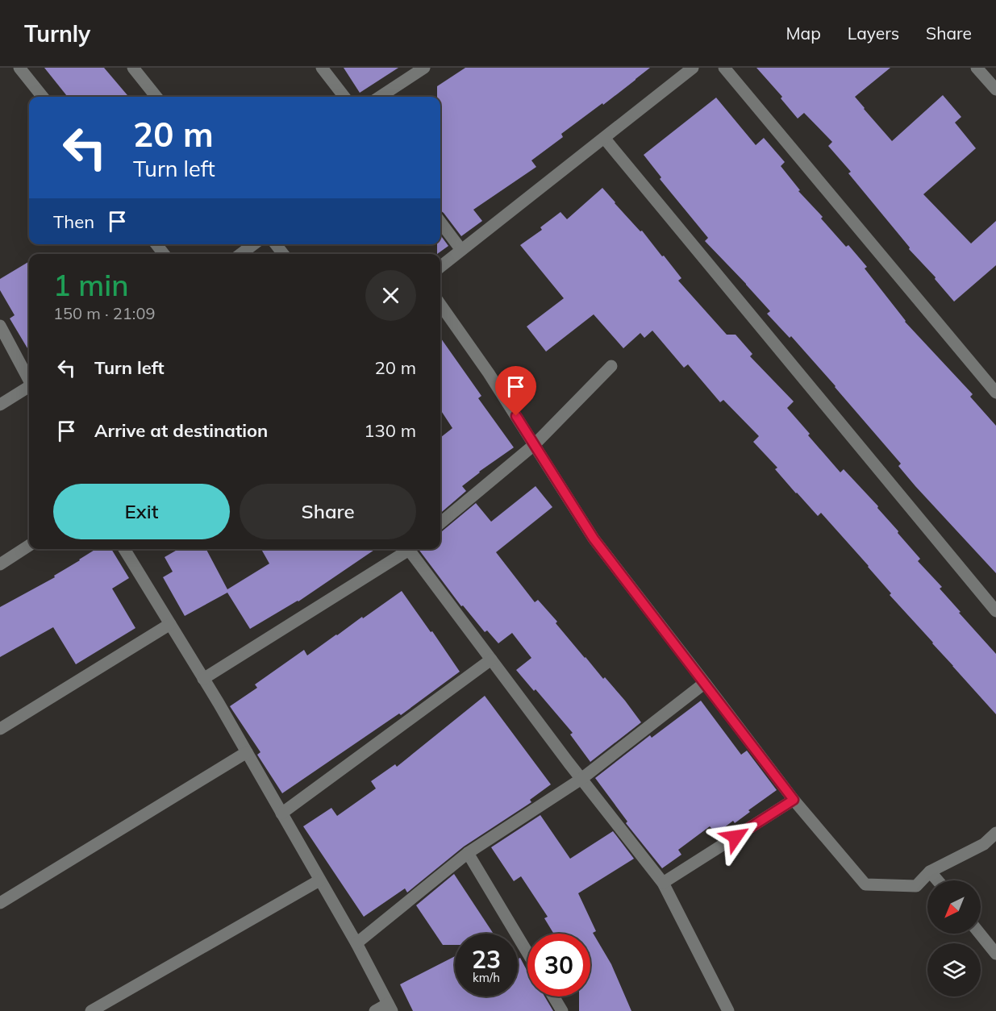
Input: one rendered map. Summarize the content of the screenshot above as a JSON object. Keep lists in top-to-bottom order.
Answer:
{
  "north": "bottom left",
  "page": {
    "header": "Turnly",
    "nav": ["Map", "Layers", "Share"],
    "turn": ["20 m", "Turn left"],
    "then": "Then",
    "heading": ["1 min", "150 m · 21:09"],
    "list": [
      {
        "name": "Turn left",
        "value": "20 m"
      },
      {
        "name": "Arrive at destination",
        "value": "130 m"
      }
    ],
    "buttons": ["Exit", "Share"],
    "speed": "23 km/h",
    "limit": "30"
  }
}
